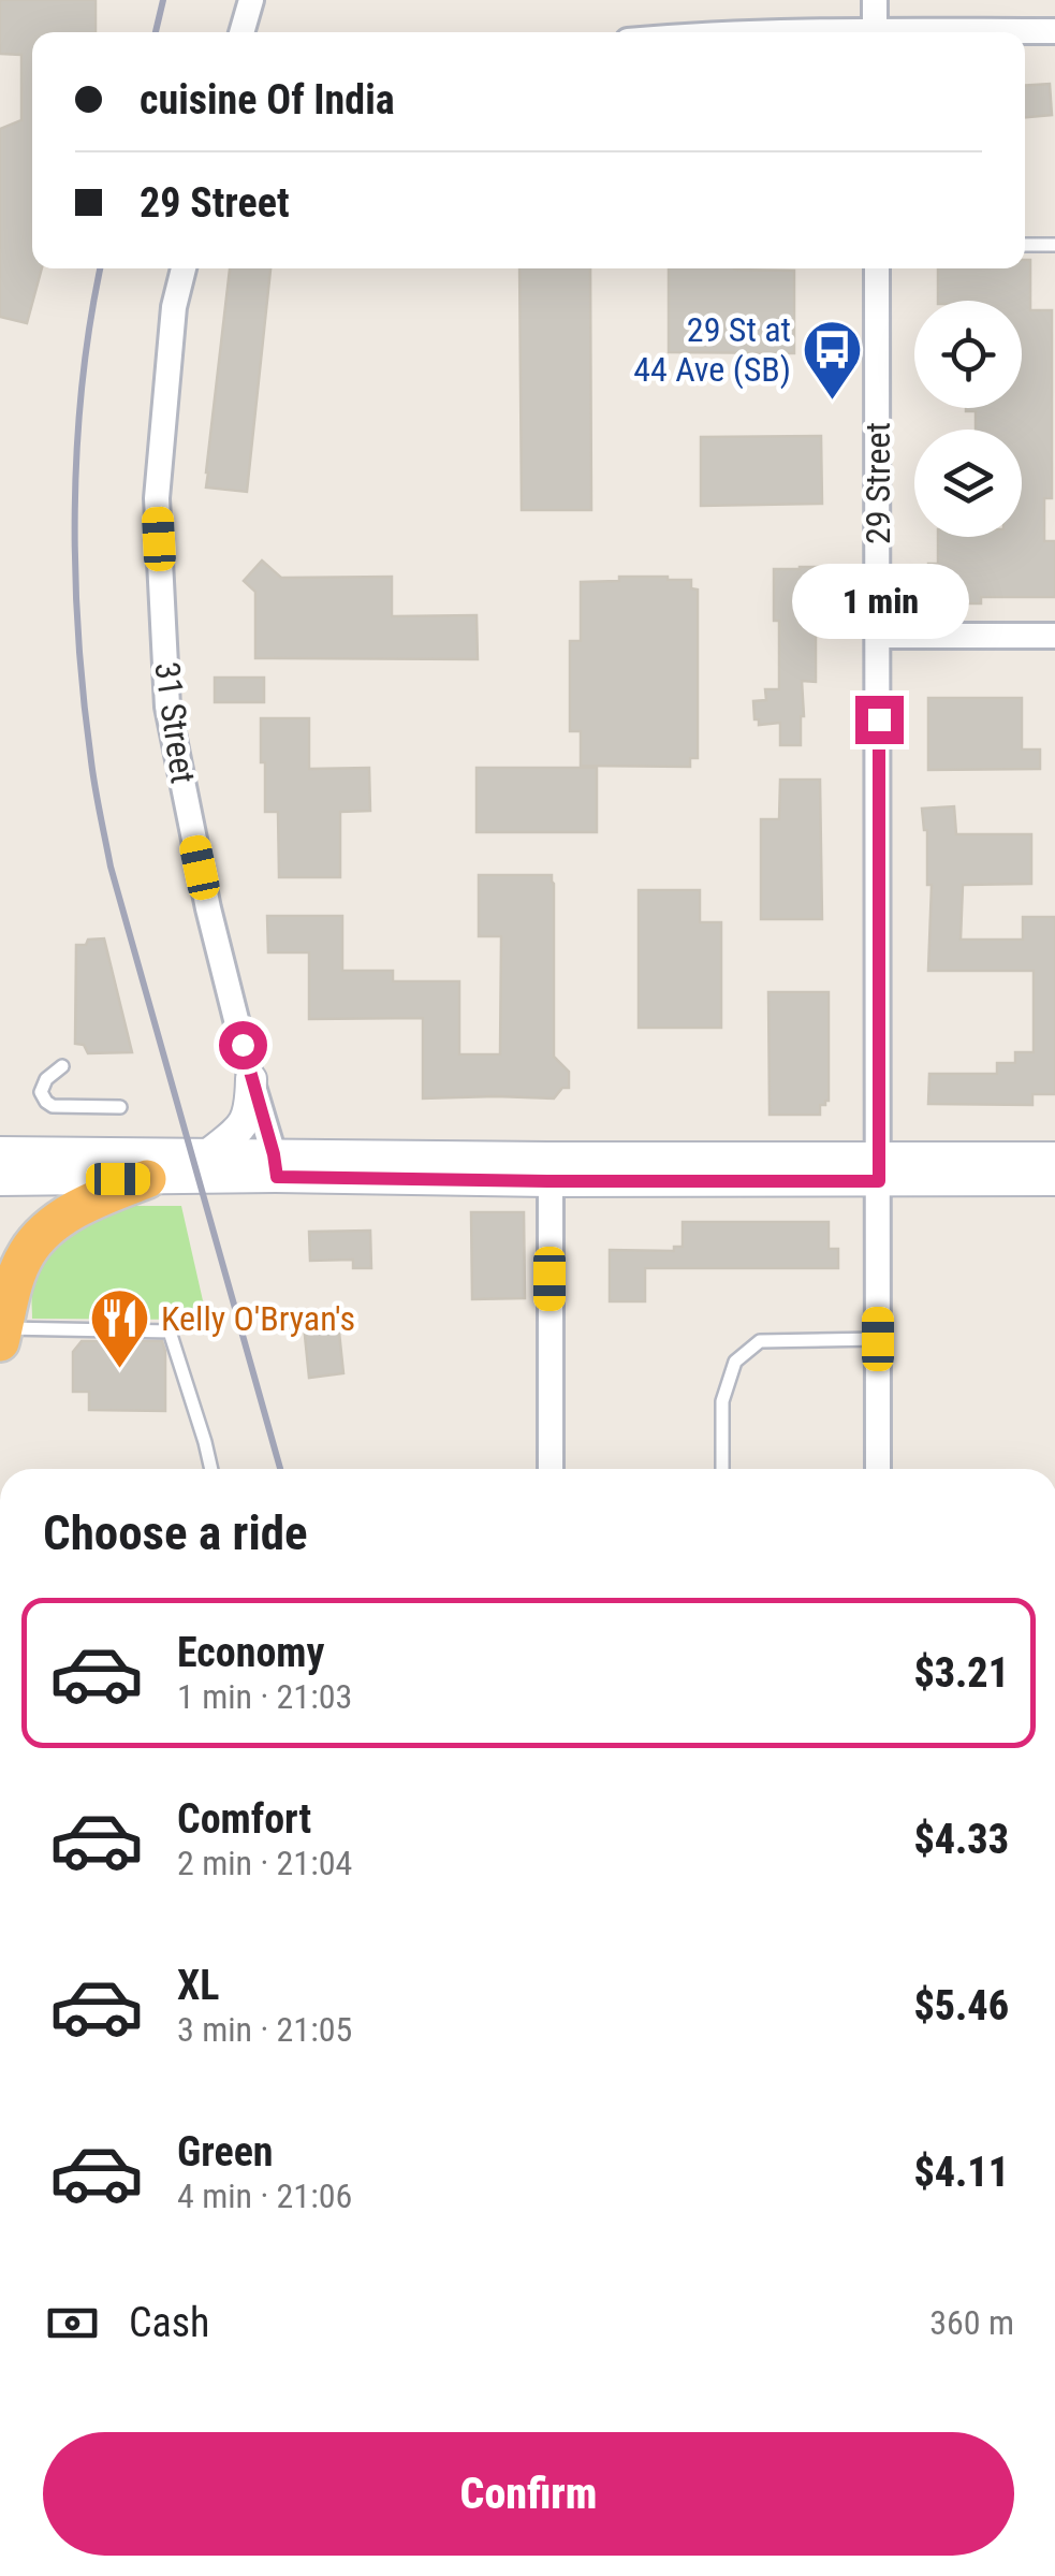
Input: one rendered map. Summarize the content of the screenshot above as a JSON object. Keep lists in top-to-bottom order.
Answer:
{
  "streets": {
    "street": ["29 Street", "31 Street"]
  },
  "places": {
    "bus stop": ["29 St at 44 Ave (SB)"],
    "restaurant": ["Kelly O'Bryan's"]
  },
  "page": {
    "banner": ["cuisine Of India", "29 Street"],
    "bubble": "1 min",
    "heading": "Choose a ride",
    "list": [
      {
        "name": "Economy",
        "note": "1 min · 21:03",
        "value": "$3.21"
      },
      {
        "name": "Comfort",
        "note": "2 min · 21:04",
        "value": "$4.33"
      },
      {
        "name": "XL",
        "note": "3 min · 21:05",
        "value": "$5.46"
      },
      {
        "name": "Green",
        "note": "4 min · 21:06",
        "value": "$4.11"
      }
    ],
    "pay": ["Cash", "360 m"],
    "buttons": "Confirm"
  }
}
